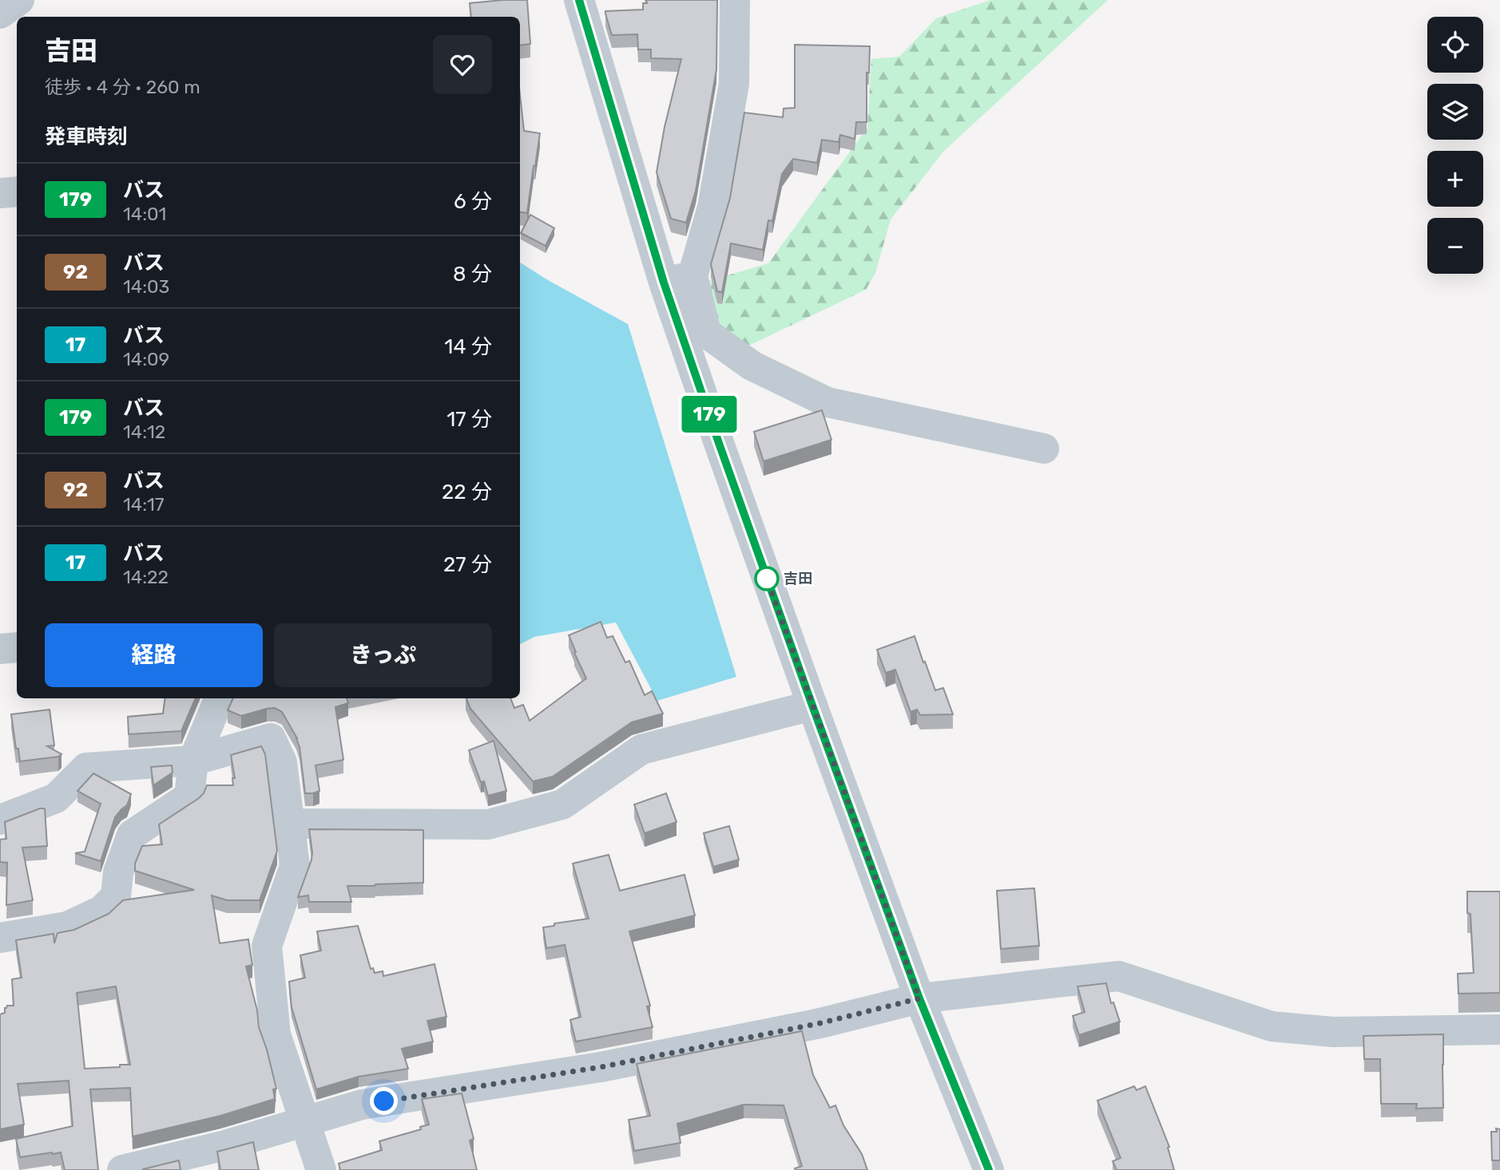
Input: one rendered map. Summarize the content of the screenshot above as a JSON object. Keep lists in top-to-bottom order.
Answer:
{
  "places": ["吉田"],
  "lines": ["bus line 179"],
  "page": {
    "on_map": "179",
    "map_buttons": ["+", "−"],
    "heading": [
      ["吉田", "徒歩 · 4 分 · 260 m"],
      "発車時刻"
    ],
    "list": [
      {
        "mark": "179",
        "name": "バス",
        "note": "14:01",
        "value": "6 分"
      },
      {
        "mark": "92",
        "name": "バス",
        "note": "14:03",
        "value": "8 分"
      },
      {
        "mark": "17",
        "name": "バス",
        "note": "14:09",
        "value": "14 分"
      },
      {
        "mark": "179",
        "name": "バス",
        "note": "14:12",
        "value": "17 分"
      },
      {
        "mark": "92",
        "name": "バス",
        "note": "14:17",
        "value": "22 分"
      },
      {
        "mark": "17",
        "name": "バス",
        "note": "14:22",
        "value": "27 分"
      }
    ],
    "buttons": ["経路", "きっぷ"]
  }
}
